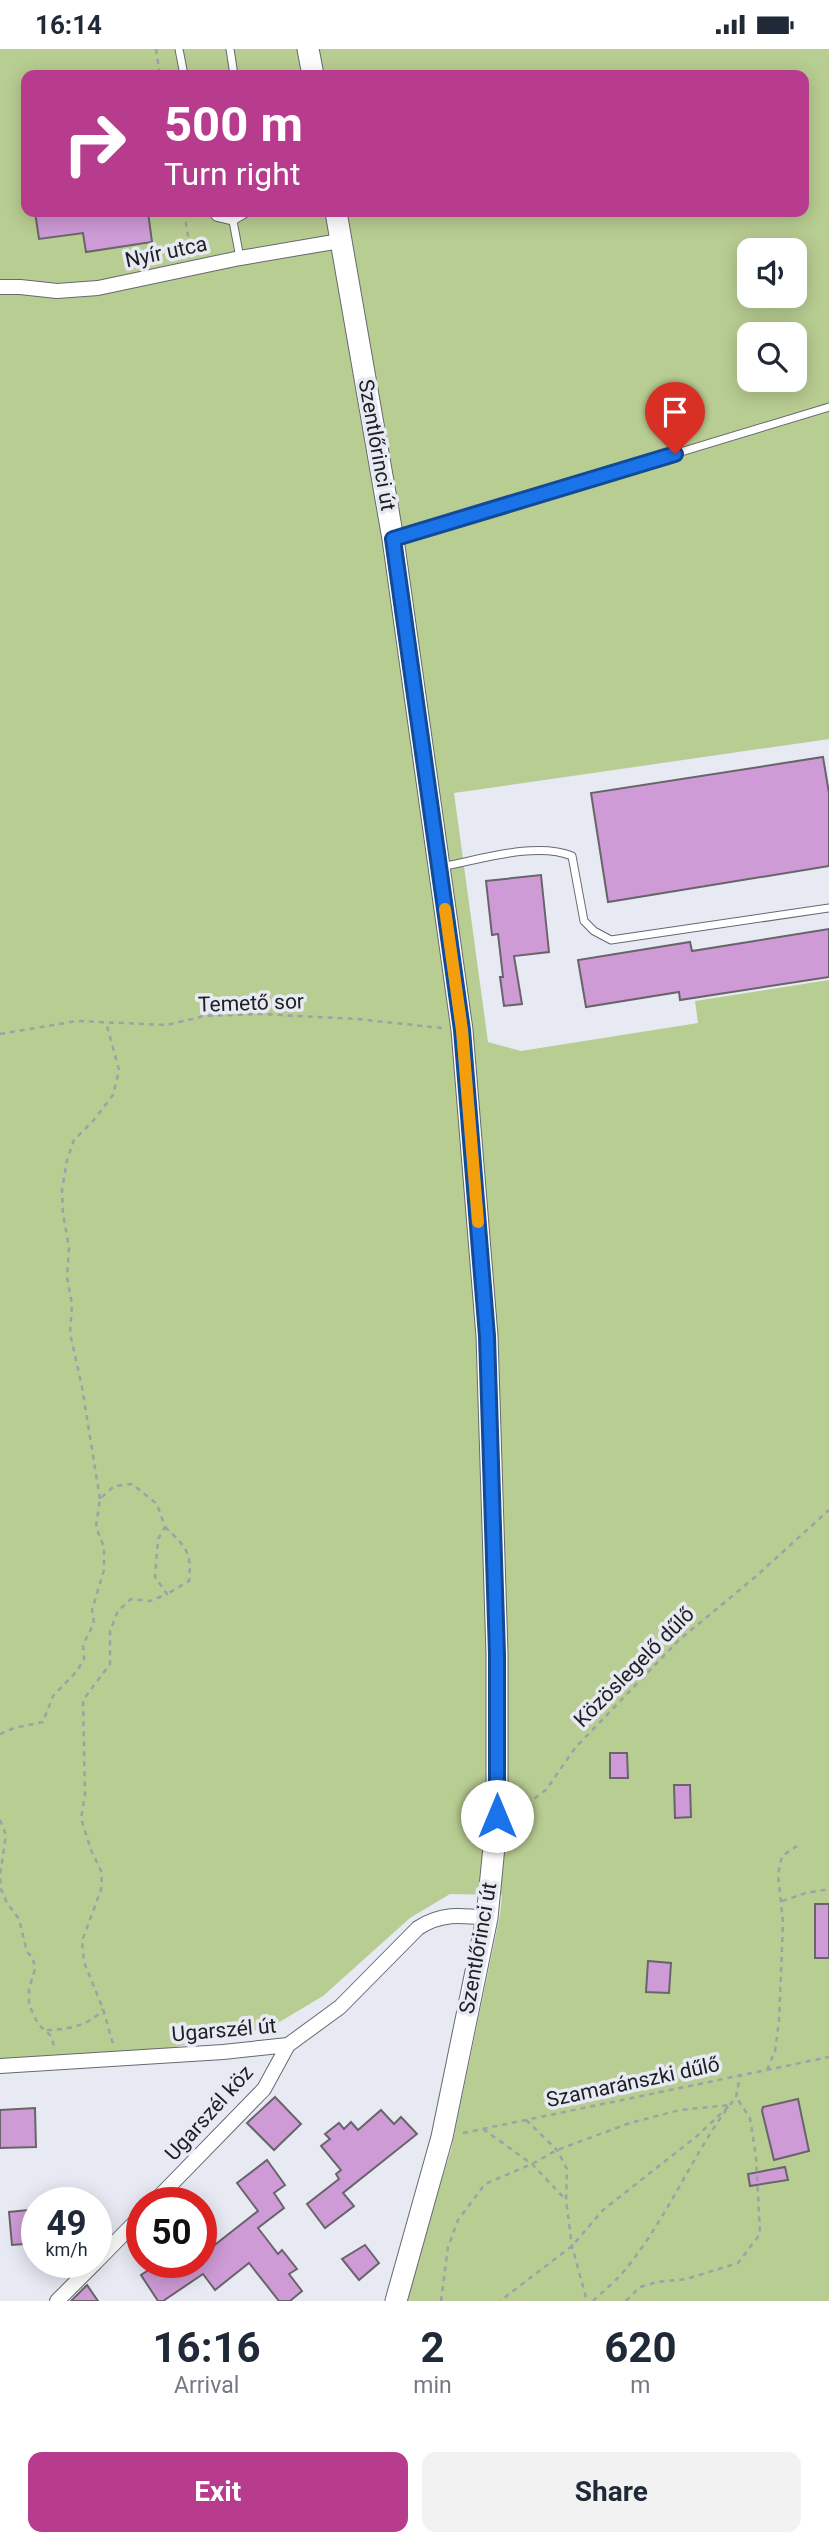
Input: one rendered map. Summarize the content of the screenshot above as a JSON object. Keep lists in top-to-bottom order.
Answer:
{
  "streets": {
    "main road": ["Szentlőrinci út"],
    "street": ["Nyír utca", "Ugarszél út", "Ugarszél köz"],
    "path": ["Temető sor", "Közöslegelő dűlő", "Szamaránszki dűlő"]
  },
  "crossings": [
    ["Nyír utca", "Szentlőrinci út"],
    ["Szentlőrinci út", "Temető sor"],
    ["Szentlőrinci út", "Közöslegelő dűlő"],
    ["Szentlőrinci út", "Ugarszél út"],
    ["Szentlőrinci út", "Szamaránszki dűlő"],
    ["Ugarszél út", "Ugarszél köz"]
  ],
  "page": {
    "status": "16:14",
    "turn": ["500 m", "Turn right"],
    "speed": "49 km/h",
    "limit": "50",
    "eta": [
      "16:16",
      "Arrival",
      "2",
      "min",
      "620",
      "m"
    ],
    "buttons": ["Exit", "Share"]
  }
}
